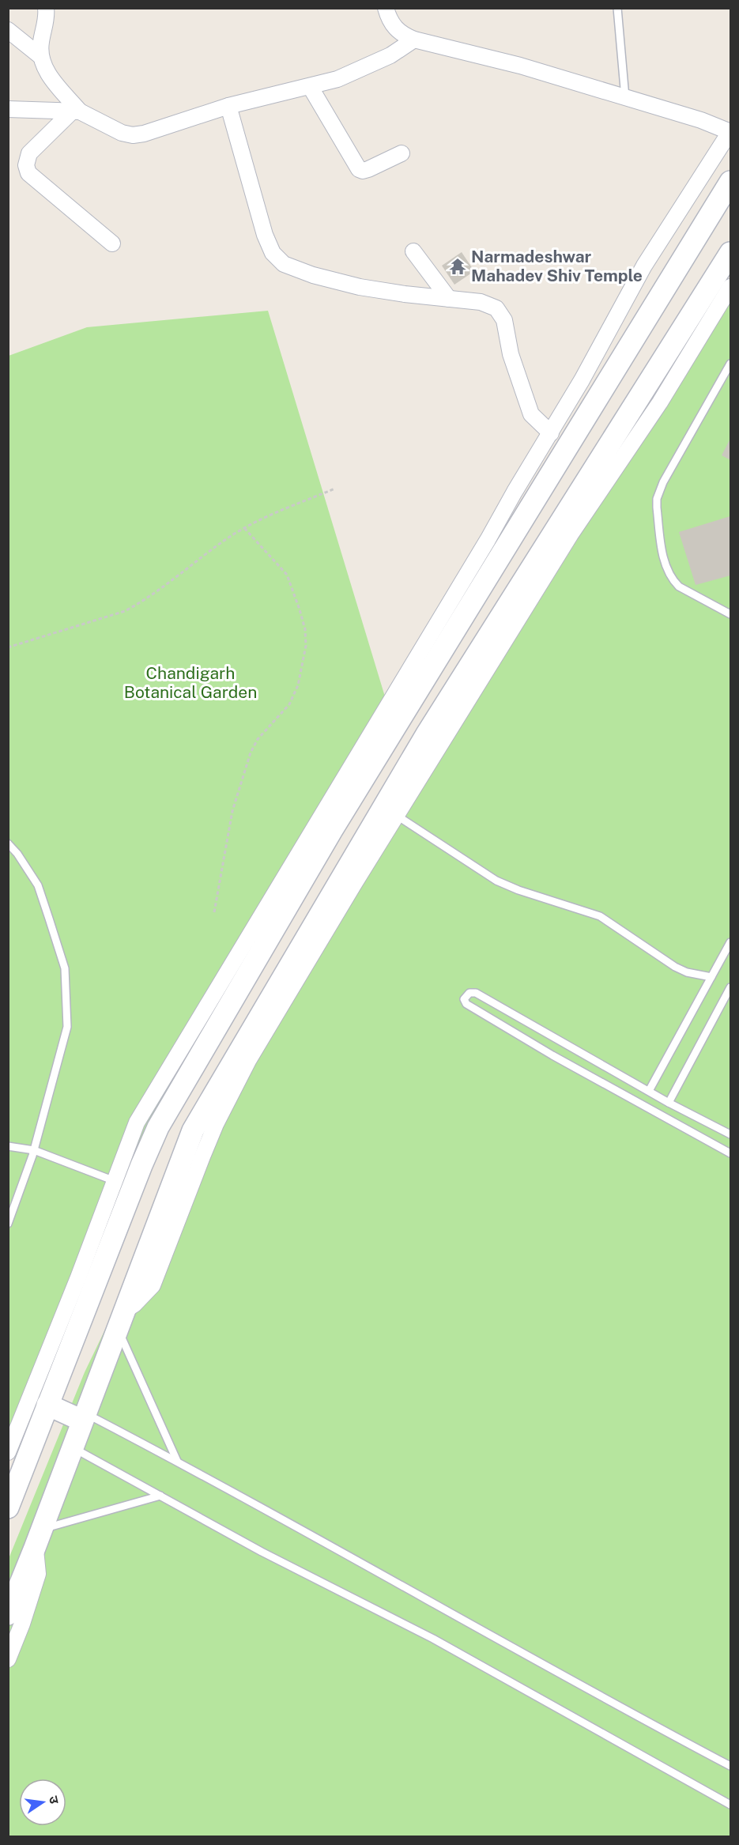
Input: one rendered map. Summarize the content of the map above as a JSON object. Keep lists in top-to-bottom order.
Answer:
{
  "parks": ["Chandigarh Botanical Garden"],
  "places": {
    "temple": ["Narmadeshwar Mahadev Shiv Temple"]
  },
  "north": "right"
}
